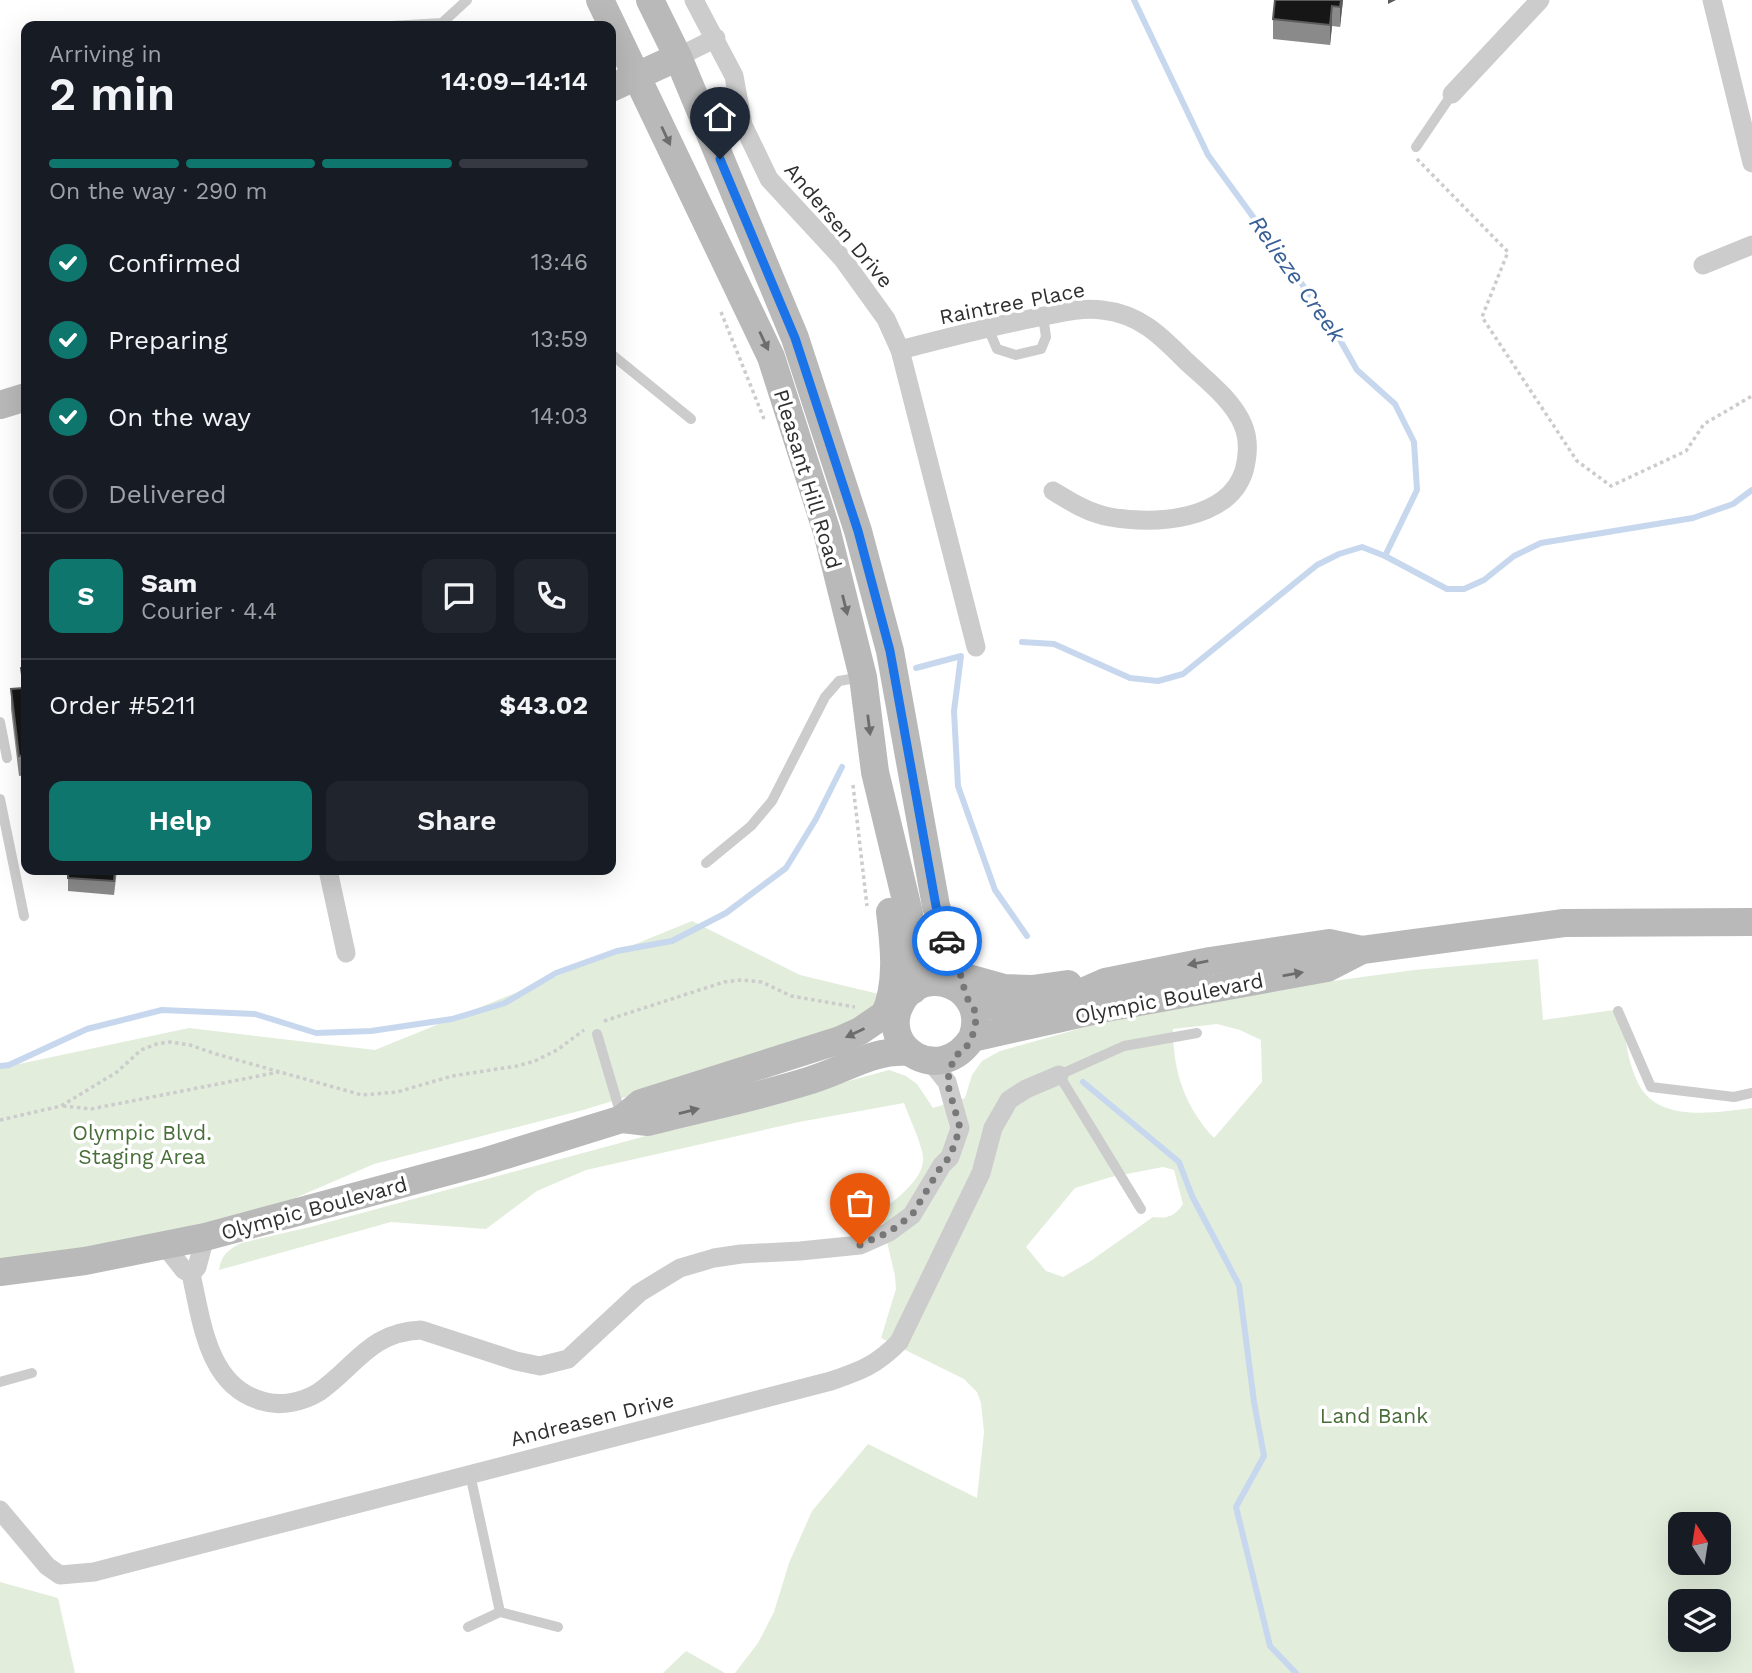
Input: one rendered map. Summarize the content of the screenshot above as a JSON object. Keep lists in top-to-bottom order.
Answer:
{
  "streets": {
    "main road": ["Pleasant Hill Road", "Olympic Boulevard"],
    "street": ["Andersen Drive", "Raintree Place", "Andreasen Drive"]
  },
  "crossings": [
    ["Andersen Drive", "Raintree Place"],
    ["Pleasant Hill Road", "Olympic Boulevard"]
  ],
  "water": ["Relieze Creek"],
  "parks": ["Olympic Blvd. Staging Area", "Land Bank"],
  "north": "top",
  "page": {
    "heading": ["2 min", "Arriving in", "14:09–14:14"],
    "panel": [
      "Sam",
      "Courier · 4.4",
      "Order #5211",
      "$43.02"
    ],
    "bar": "On the way · 290 m",
    "list": [
      ["Confirmed", "13:46"],
      ["Preparing", "13:59"],
      ["On the way", "14:03"],
      "Delivered"
    ],
    "round": "S",
    "buttons": ["Help", "Share"]
  }
}
